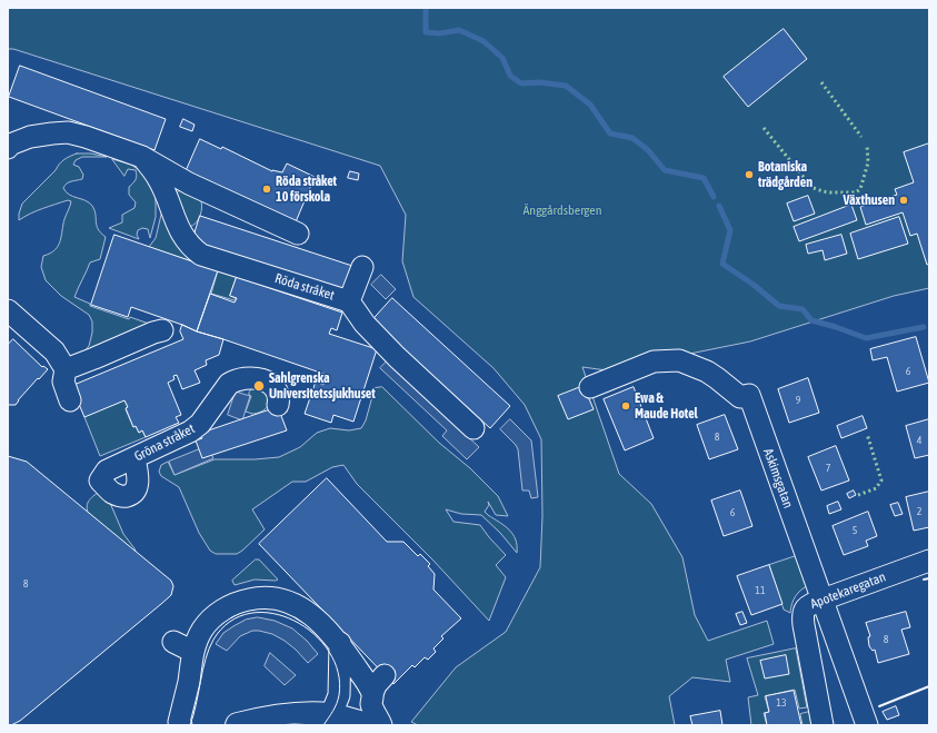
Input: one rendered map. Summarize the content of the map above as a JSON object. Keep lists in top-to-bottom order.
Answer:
{
  "streets": {
    "street": [
      "Röda stråket",
      "Gröna stråket",
      "Askimsgatan",
      "Apotekaregatan"
    ]
  },
  "crossings": [
    ["Askimsgatan", "Apotekaregatan"]
  ],
  "parks": ["Änggårdsbergen"],
  "places": [
    "Botaniska trädgården",
    "Röda stråket 10 förskola",
    "Växthusen",
    "Sahlgrenska Universitetssjukhuset",
    "Ewa & Maude Hotel"
  ],
  "house_numbers": [
    "6",
    "9",
    "8",
    "4",
    "7",
    "2",
    "6",
    "5",
    "8",
    "11",
    "8",
    "13"
  ]
}
